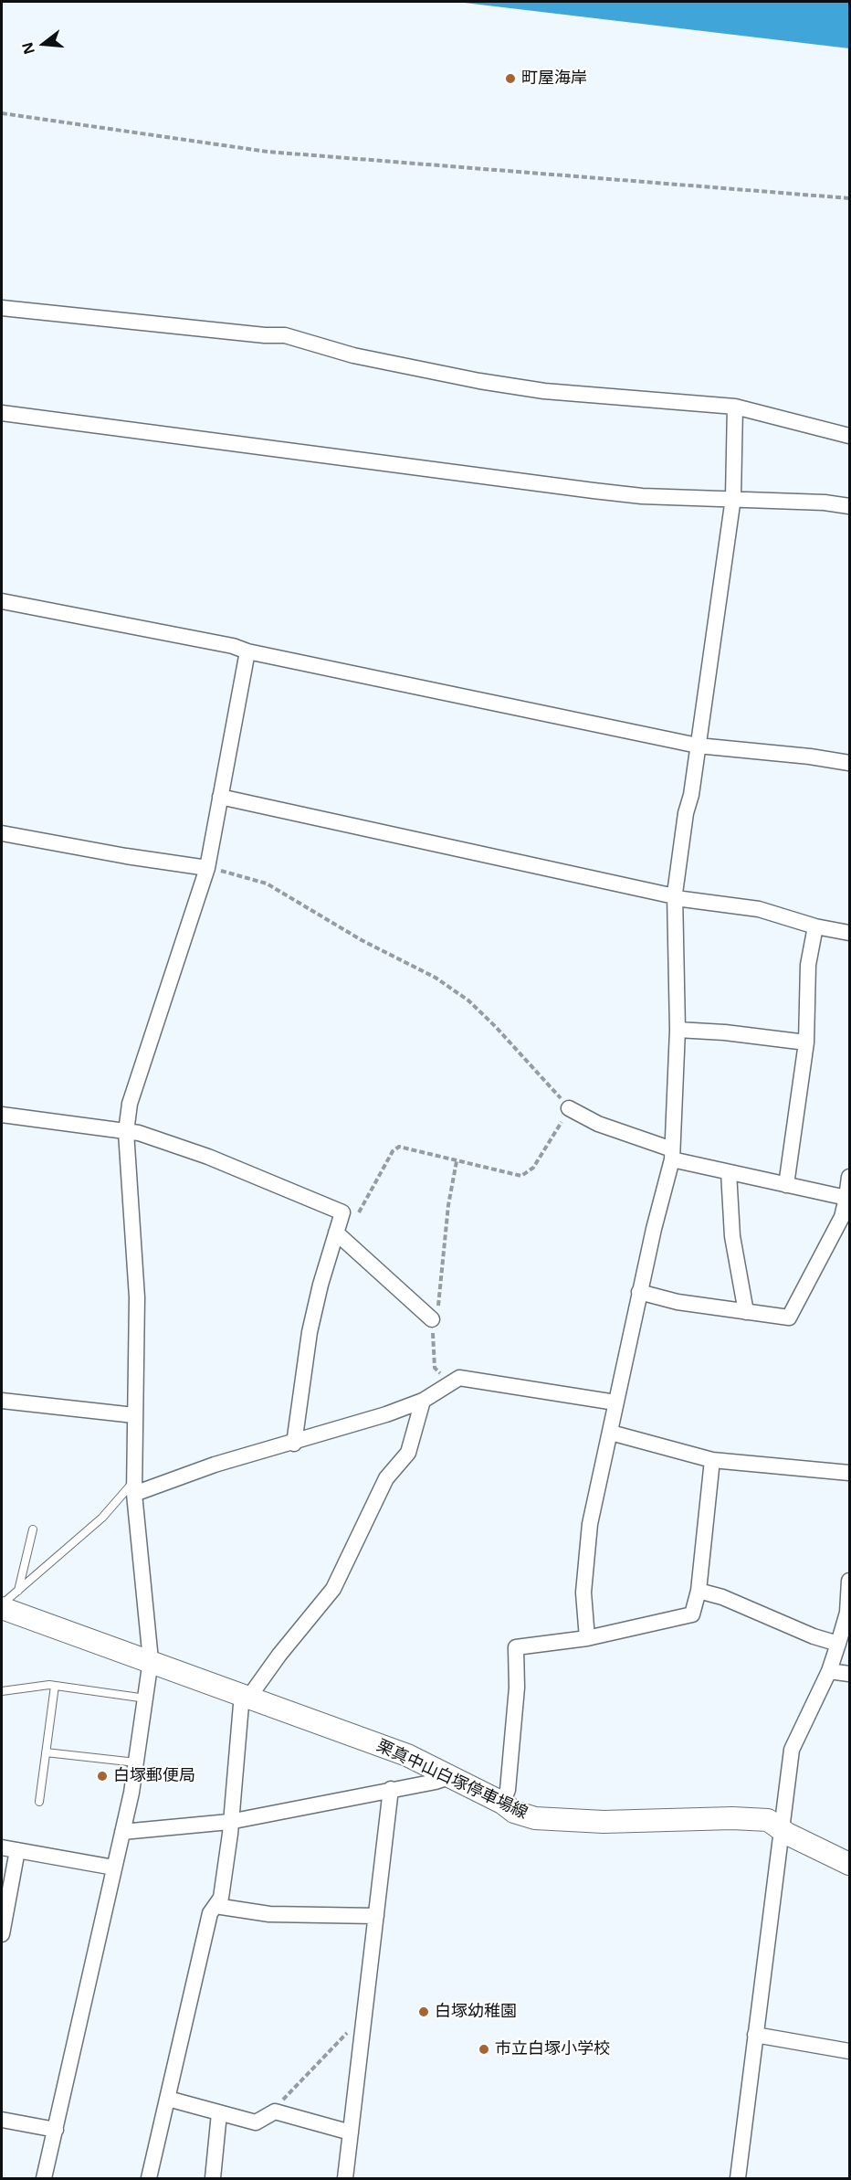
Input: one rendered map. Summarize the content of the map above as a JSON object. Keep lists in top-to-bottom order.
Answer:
{
  "streets": {
    "main road": ["栗真中山白塚停車場線"]
  },
  "places": [
    "町屋海岸",
    "白塚郵便局",
    "白塚幼稚園",
    "市立白塚小学校"
  ],
  "north": "left"
}
